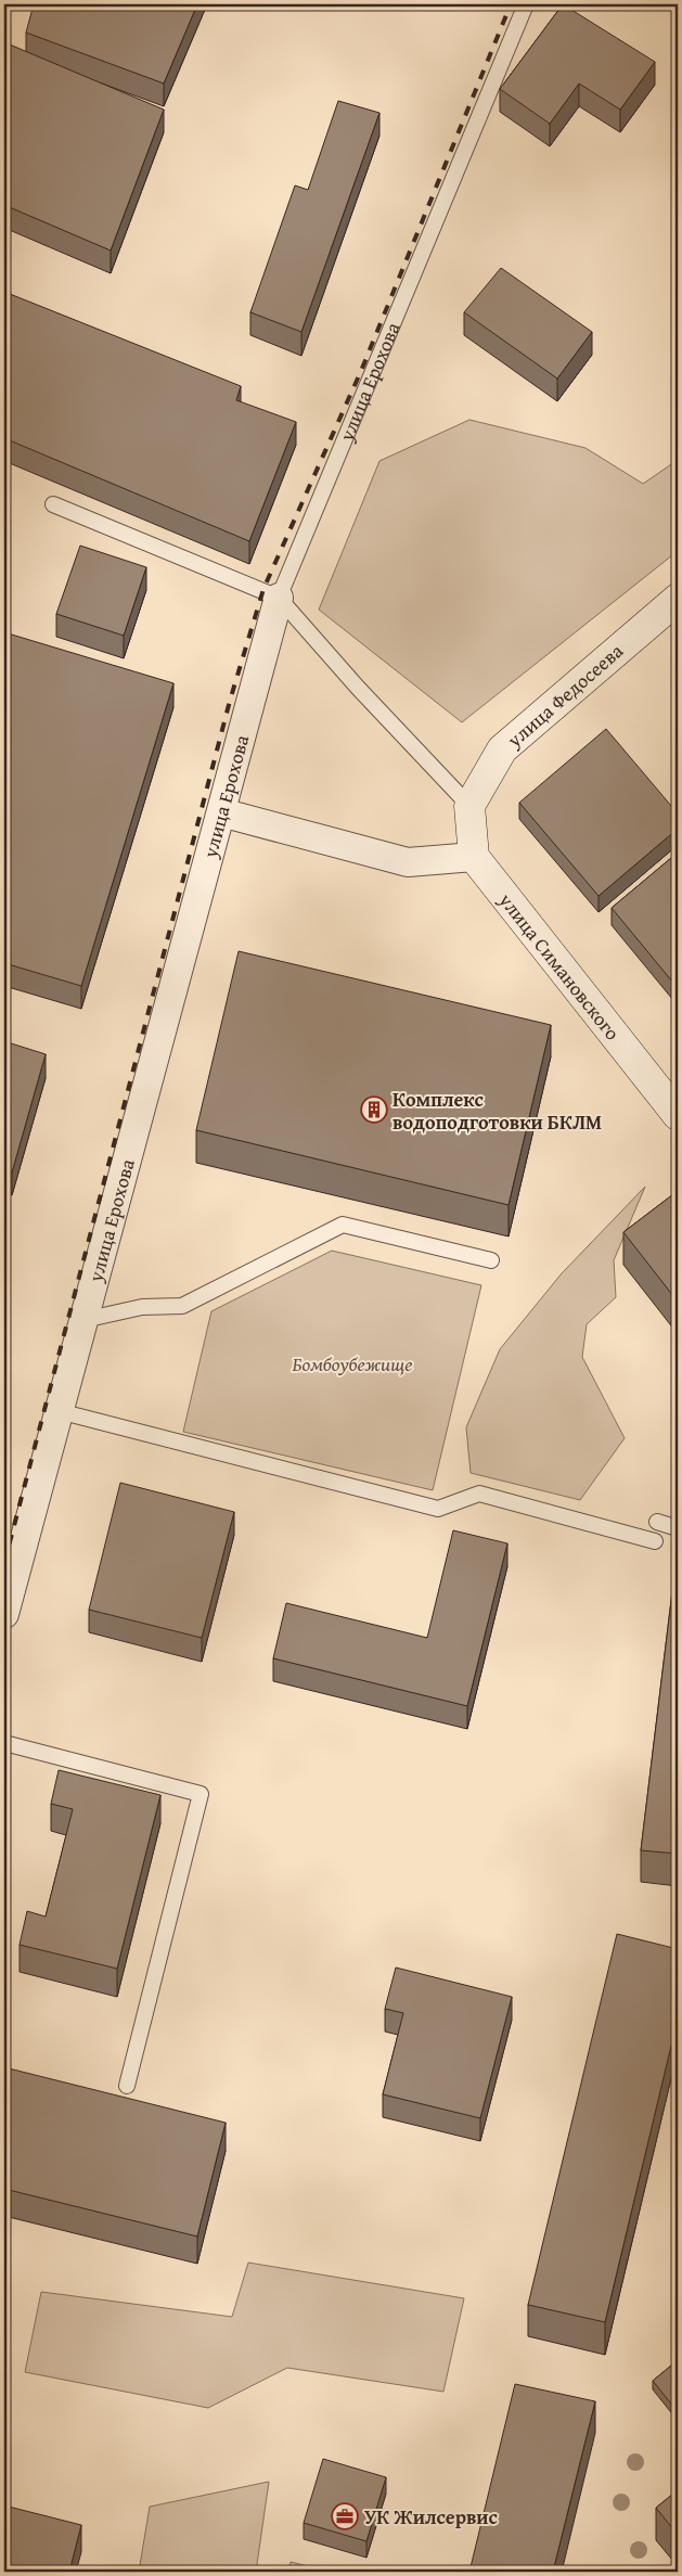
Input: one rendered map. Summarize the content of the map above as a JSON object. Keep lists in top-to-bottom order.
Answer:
{
  "streets": {
    "street": ["улица Ерохова", "улица Федосеева", "улица Симановского"]
  },
  "parks": ["Бомбоубежище"],
  "places": {
    "building": ["Комплекс водоподготовки БКЛМ"],
    "office": ["УК Жилсервис"]
  }
}
